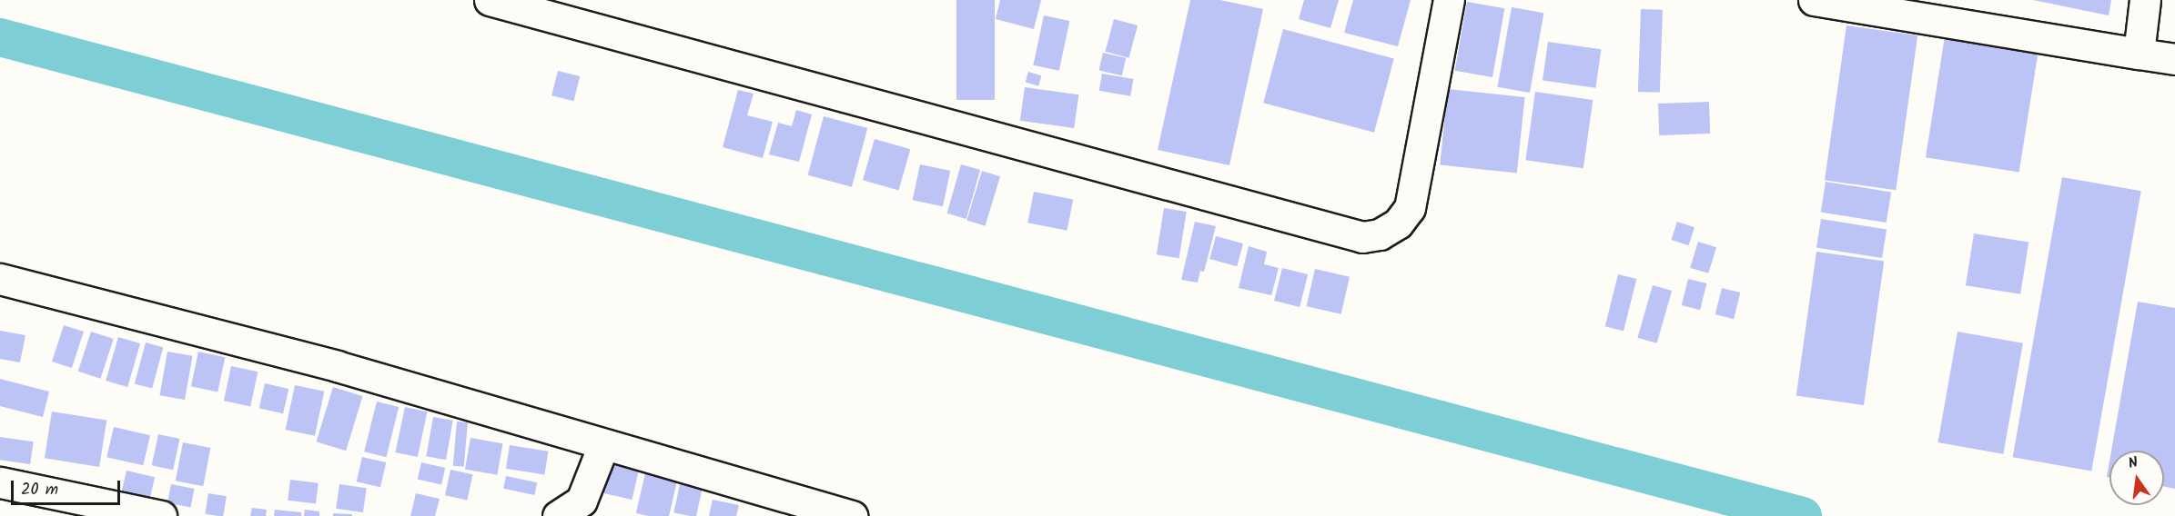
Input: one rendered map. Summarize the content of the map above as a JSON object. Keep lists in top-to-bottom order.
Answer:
{
  "scale_bar": "20 m",
  "north": "top"
}
